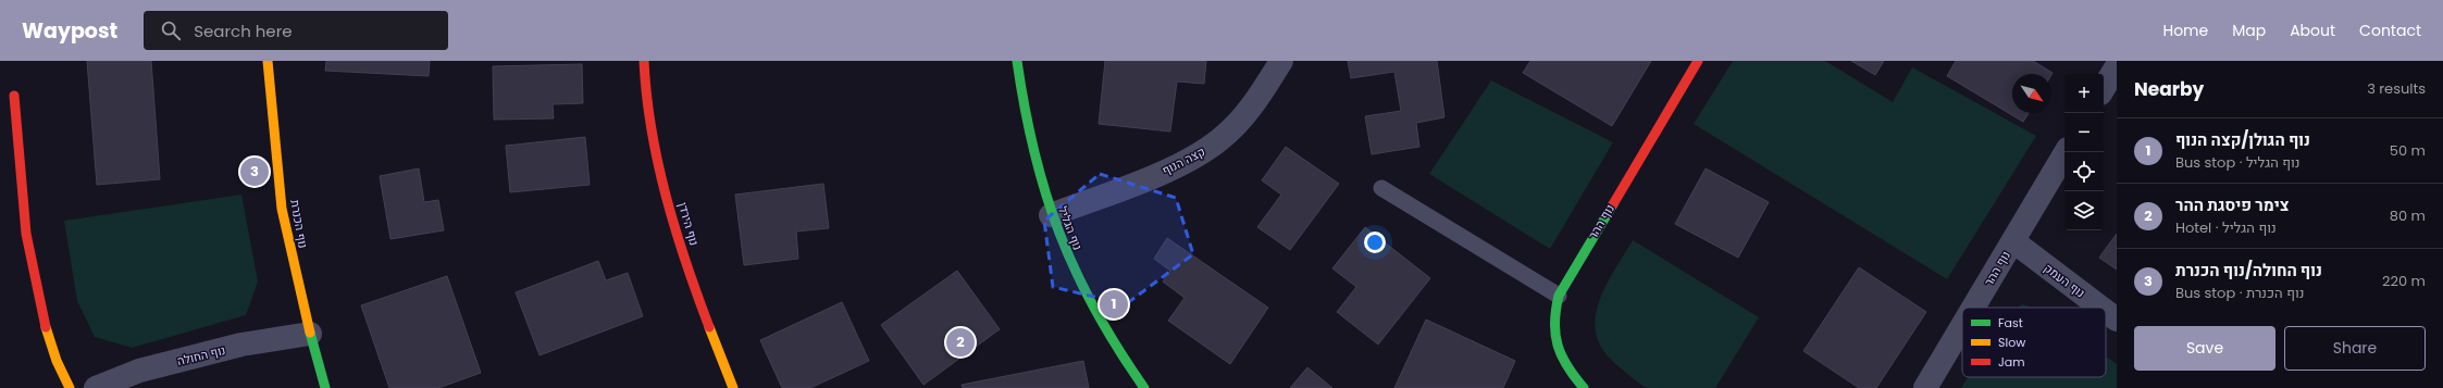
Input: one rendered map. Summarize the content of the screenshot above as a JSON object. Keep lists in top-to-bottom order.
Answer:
{
  "streets": {
    "street": [
      "קצה הנוף",
      "נוף ההר",
      "נוף הכנרת",
      "נוף הירדן",
      "נוף הגליל",
      "נוף העמק",
      "נוף החולה"
    ]
  },
  "crossings": [
    ["קצה הנוף", "נוף הגליל"],
    ["נוף ההר", "נוף העמק"],
    ["נוף הכנרת", "נוף החולה"]
  ],
  "legend": ["Fast", "Slow", "Jam"],
  "north": "bottom right",
  "page": {
    "header": "Waypost",
    "search": "Search here",
    "nav": [
      "Home",
      "Map",
      "About",
      "Contact"
    ],
    "heading": ["Nearby", "3 results"],
    "map_buttons": ["+", "−"],
    "list": [
      {
        "mark": "1",
        "name": "נוף הגולן/קצה הנוף",
        "note": "Bus stop · נוף הגליל",
        "value": "50 m"
      },
      {
        "mark": "2",
        "name": "צימר פיסגת ההר",
        "note": "Hotel · נוף הגליל",
        "value": "80 m"
      },
      {
        "mark": "3",
        "name": "נוף החולה/נוף הכנרת",
        "note": "Bus stop · נוף הכנרת",
        "value": "220 m"
      }
    ],
    "pins": ["3", "1", "2"],
    "buttons": ["Save", "Share"]
  }
}
